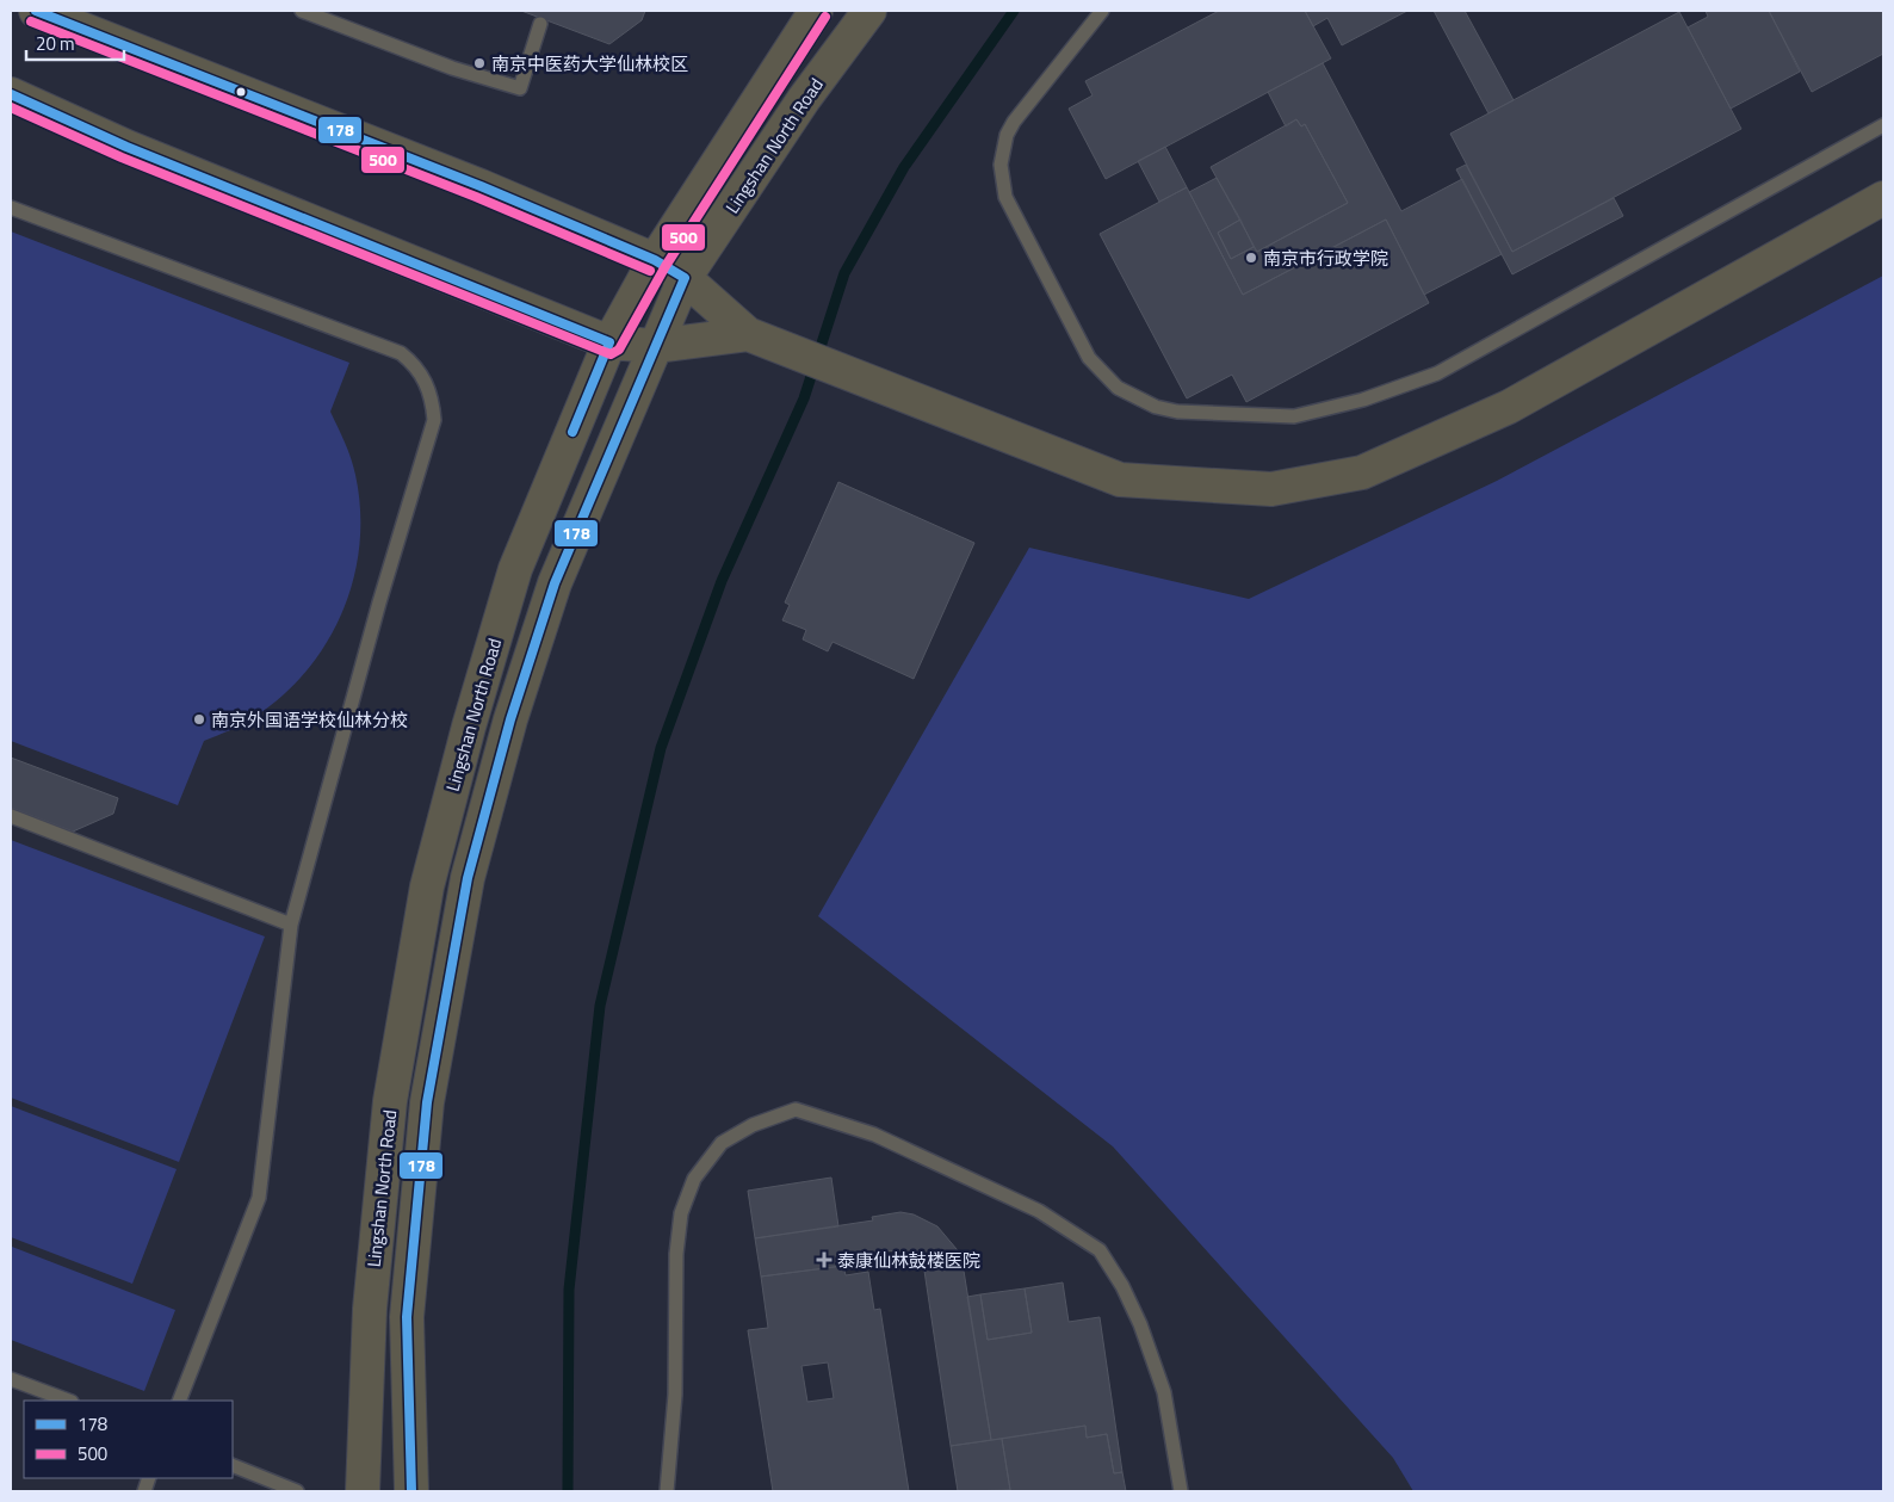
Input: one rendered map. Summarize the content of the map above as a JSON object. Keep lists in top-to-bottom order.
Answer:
{
  "streets": {
    "main road": ["Lingshan North Road"]
  },
  "places": {
    "other": ["南京中医药大学仙林校区", "南京市行政学院", "南京外国语学校仙林分校"],
    "health": ["泰康仙林鼓楼医院"]
  },
  "lines": ["transit line 178", "transit line 500"],
  "legend": ["178", "500"],
  "scale_bar": "20 m"
}
